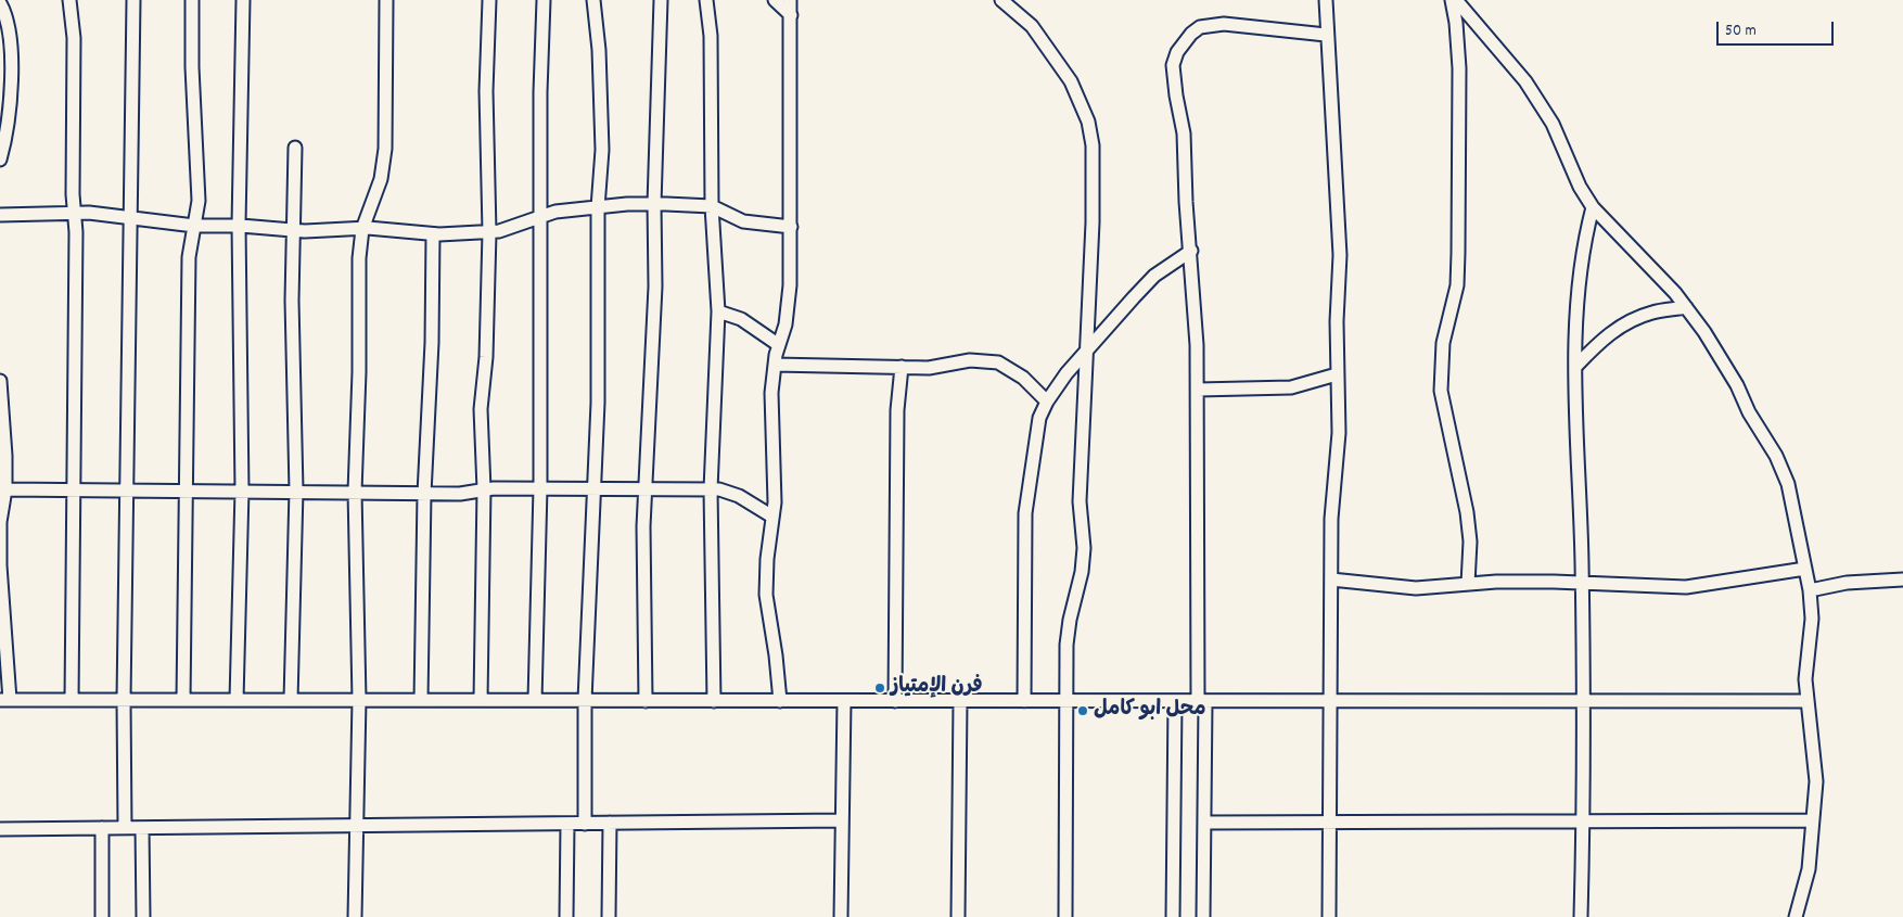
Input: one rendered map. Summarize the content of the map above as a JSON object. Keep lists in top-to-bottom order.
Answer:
{
  "places": ["فرن الإمتياز", "محل ابو كامل"],
  "scale_bar": "50 m"
}
